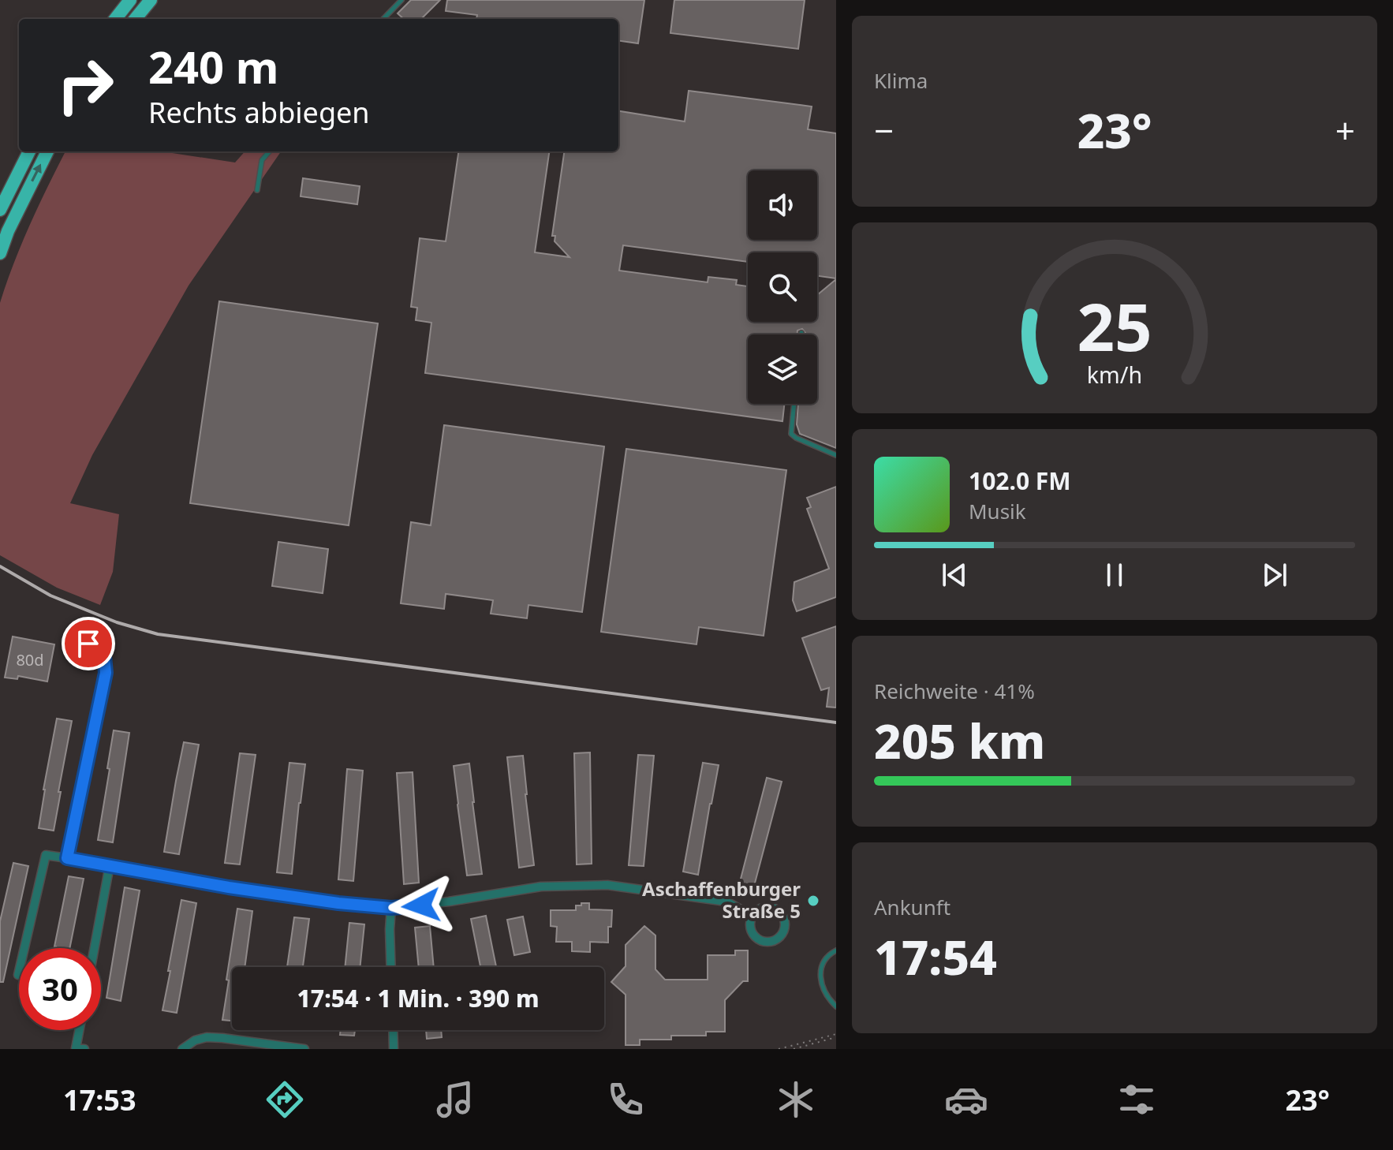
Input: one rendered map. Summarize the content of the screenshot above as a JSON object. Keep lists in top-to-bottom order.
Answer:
{
  "places": ["Aschaffenburger Straße 5"],
  "house_numbers": ["80d"],
  "page": {
    "tile": [
      "Klima",
      ["Reichweite · 41%", "205 km"],
      ["Ankunft", "17:54"]
    ],
    "turn": ["240 m", "Rechts abbiegen"],
    "heat": ["−", "23°", "+"],
    "song": ["102.0 FM", "Musik"],
    "limit": "30",
    "trip": "17:54 · 1 Min. · 390 m",
    "tabs": ["17:53", "23°"],
    "gauge": ["25", "km/h"]
  }
}
